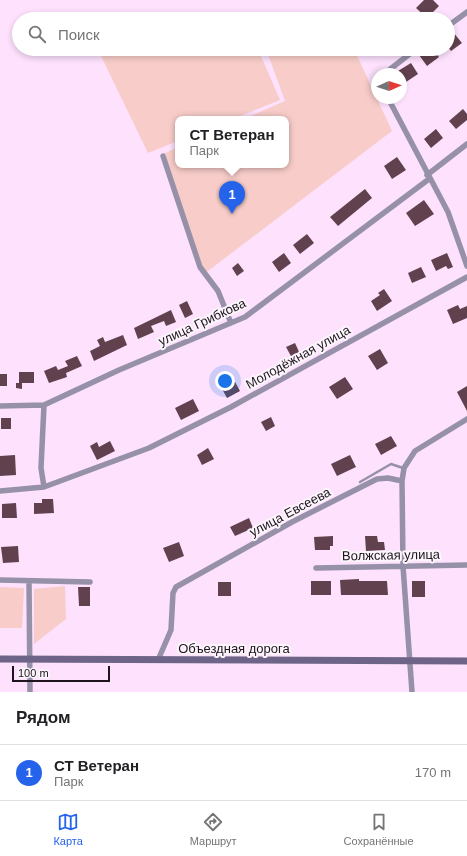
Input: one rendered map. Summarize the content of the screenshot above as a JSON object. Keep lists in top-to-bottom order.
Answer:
{
  "streets": {
    "main road": ["Объездная дорога"],
    "street": [
      "улица Грибкова",
      "Молодёжная улица",
      "улица Евсеева",
      "Волжская улица"
    ]
  },
  "crossings": [
    ["улица Евсеева", "Объездная дорога"]
  ],
  "scale_bar": "100 m",
  "north": "right",
  "page": {
    "search": "Поиск",
    "popup": ["СТ Ветеран", "Парк"],
    "pins": "1",
    "scale": "100 m",
    "heading": "Рядом",
    "list": [
      {
        "mark": "1",
        "name": "СТ Ветеран",
        "note": "Парк",
        "value": "170 m"
      }
    ],
    "nav": ["Карта", "Маршрут", "Сохранённые"]
  }
}
